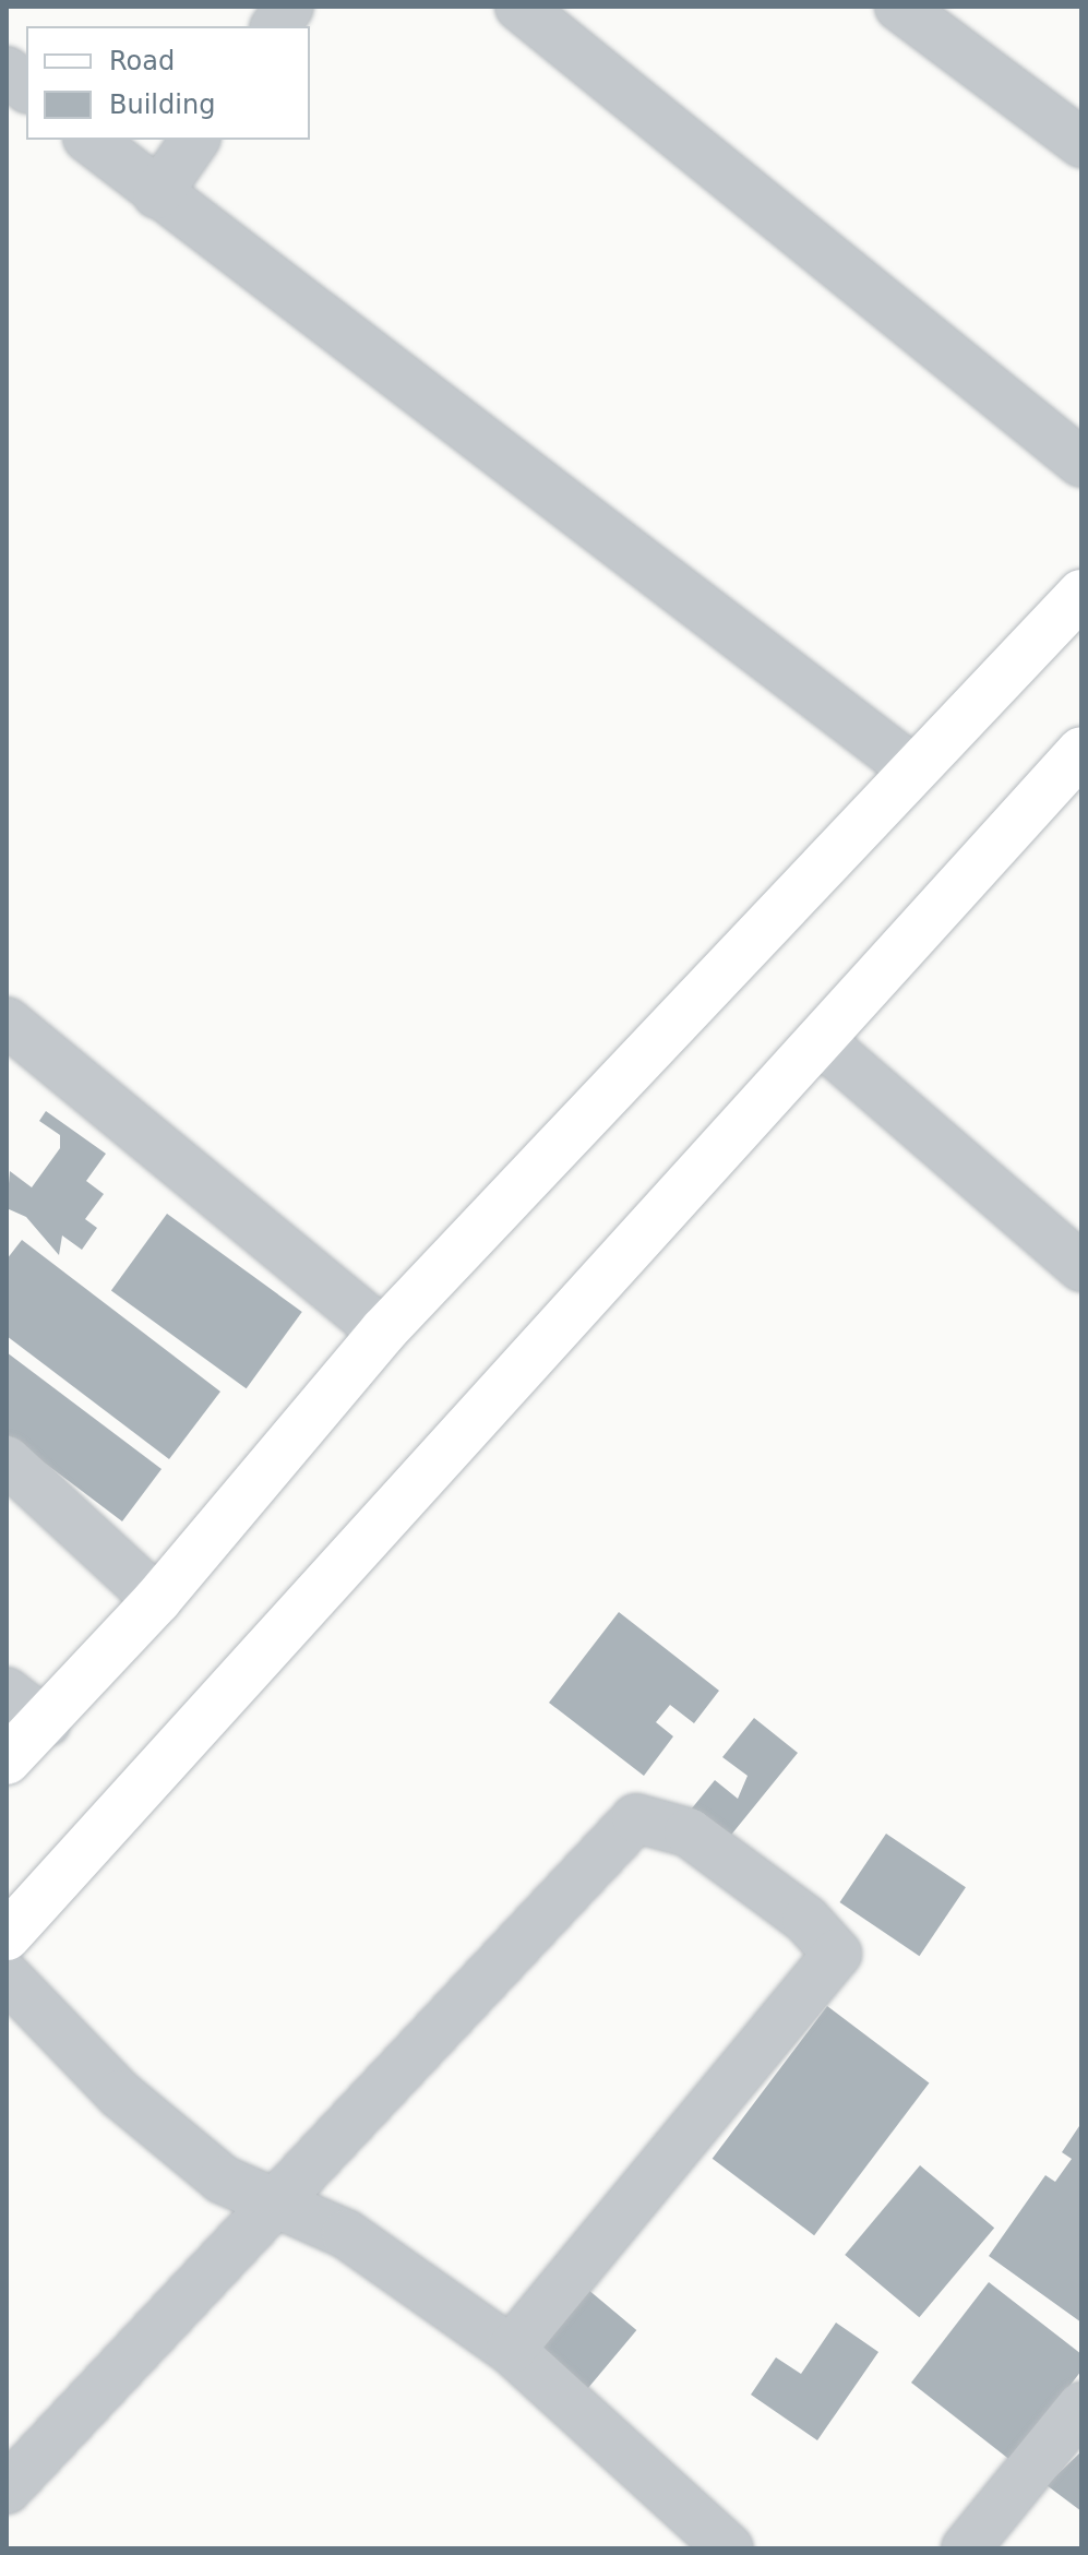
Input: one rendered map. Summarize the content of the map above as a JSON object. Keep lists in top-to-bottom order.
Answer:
{
  "legend": ["Road", "Building"]
}
